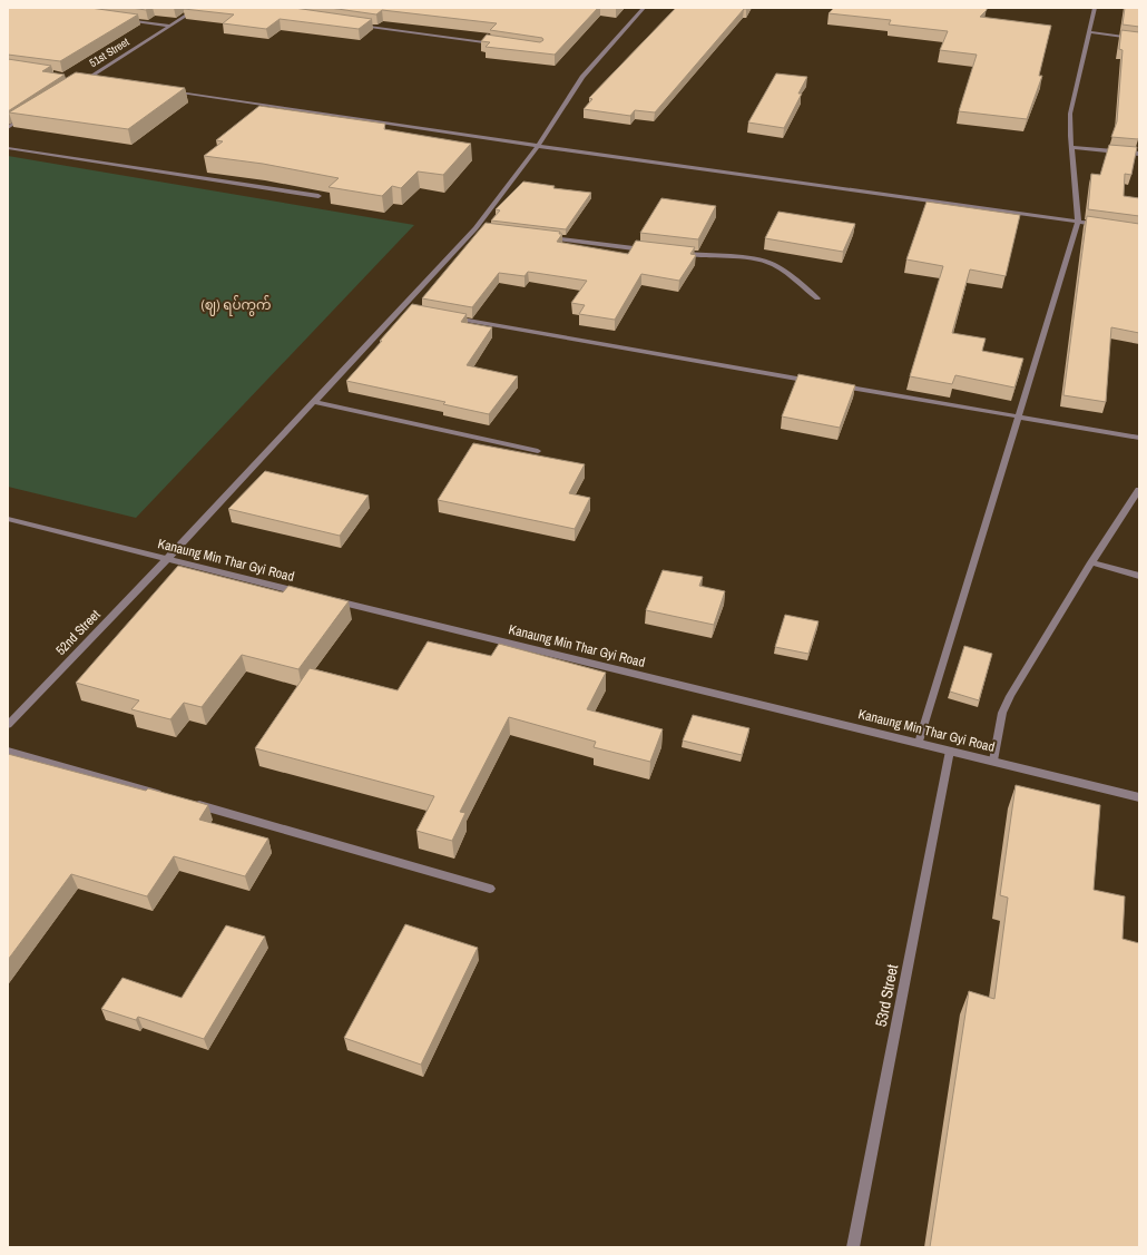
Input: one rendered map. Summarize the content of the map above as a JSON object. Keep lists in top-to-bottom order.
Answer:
{
  "streets": {
    "street": [
      "51st Street",
      "Kanaung Min Thar Gyi Road",
      "52nd Street",
      "53rd Street"
    ]
  },
  "crossings": [
    ["Kanaung Min Thar Gyi Road", "52nd Street"],
    ["Kanaung Min Thar Gyi Road", "53rd Street"]
  ],
  "districts": ["(ဈ) ရပ်ကွက်"]
}
